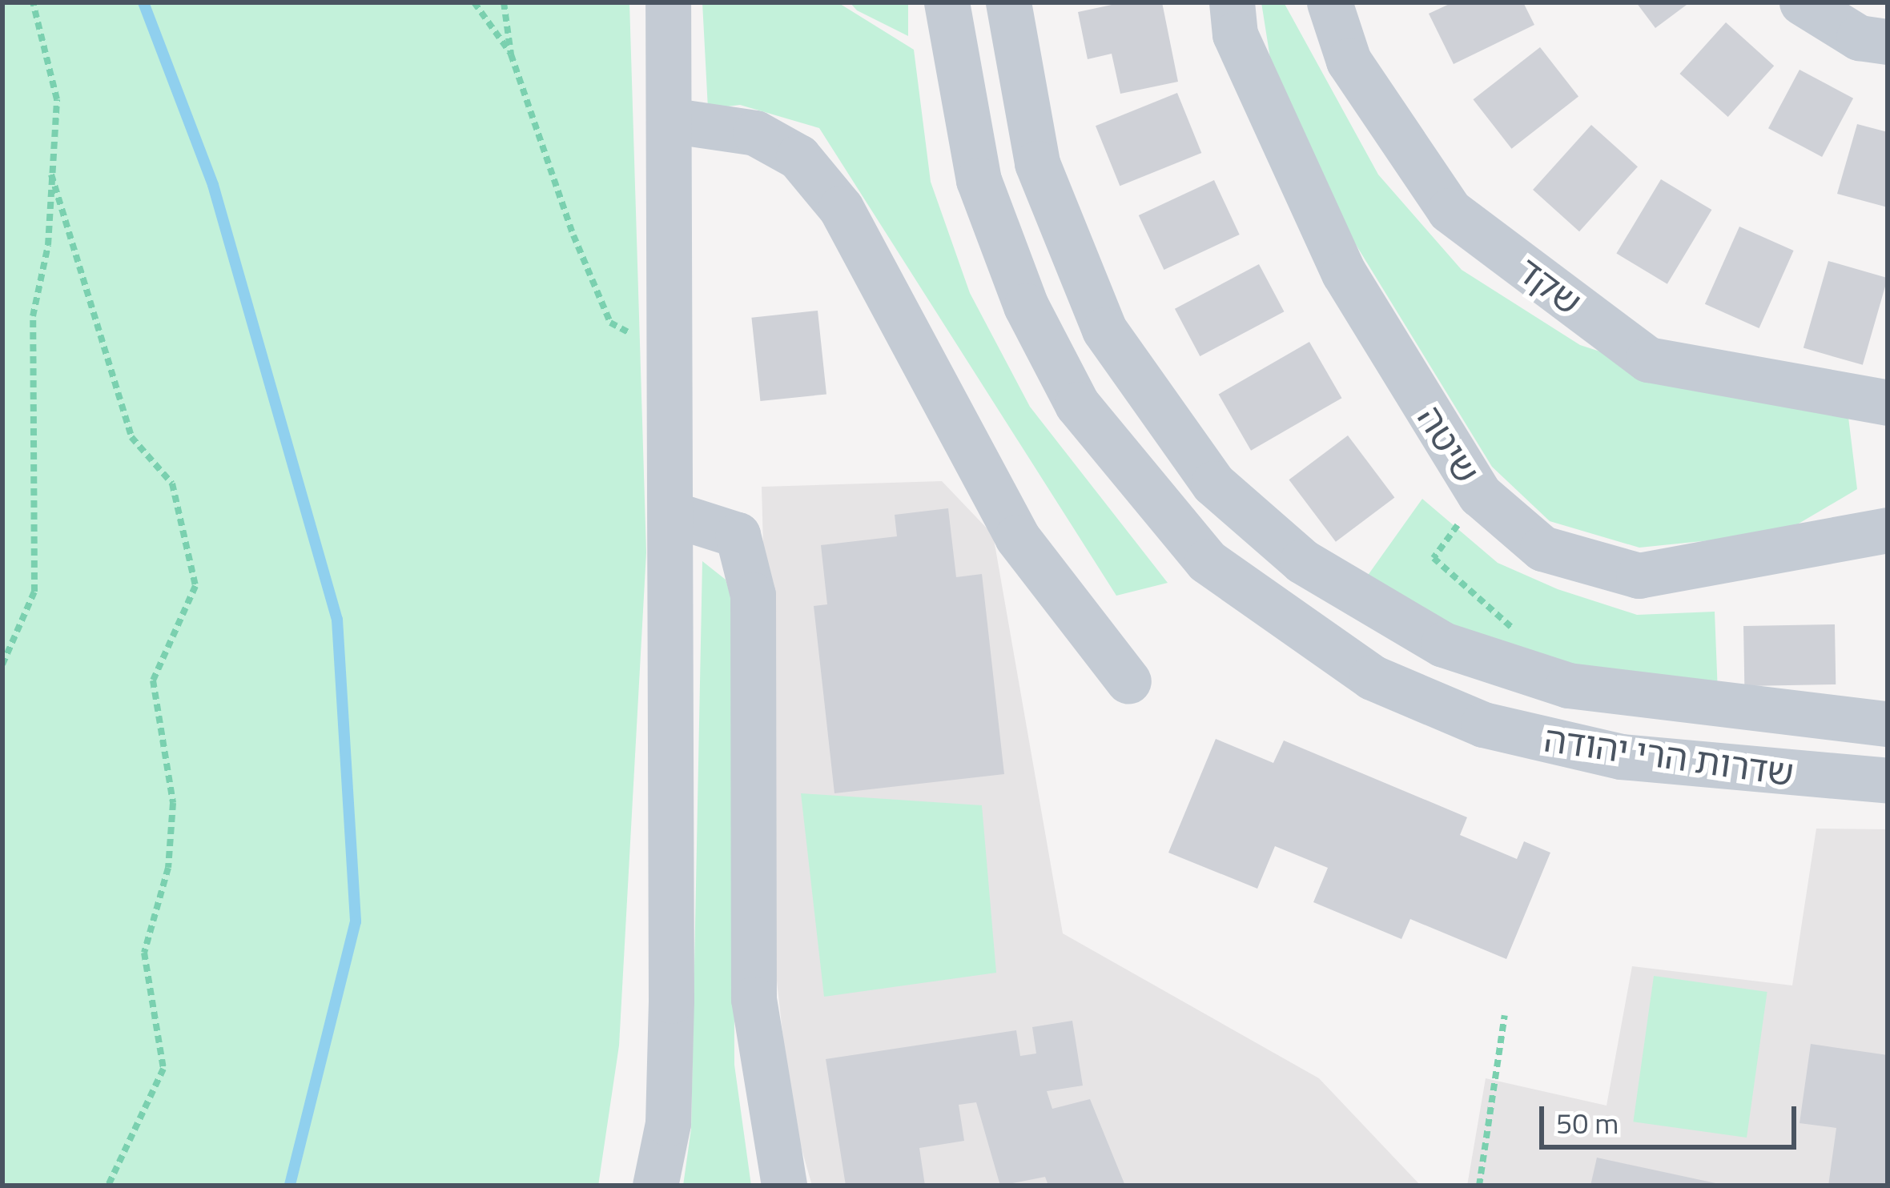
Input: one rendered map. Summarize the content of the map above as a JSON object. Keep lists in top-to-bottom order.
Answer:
{
  "streets": {
    "street": ["שקד", "שיטה", "שדרות הרי יהודה"]
  },
  "scale_bar": "50 m"
}
